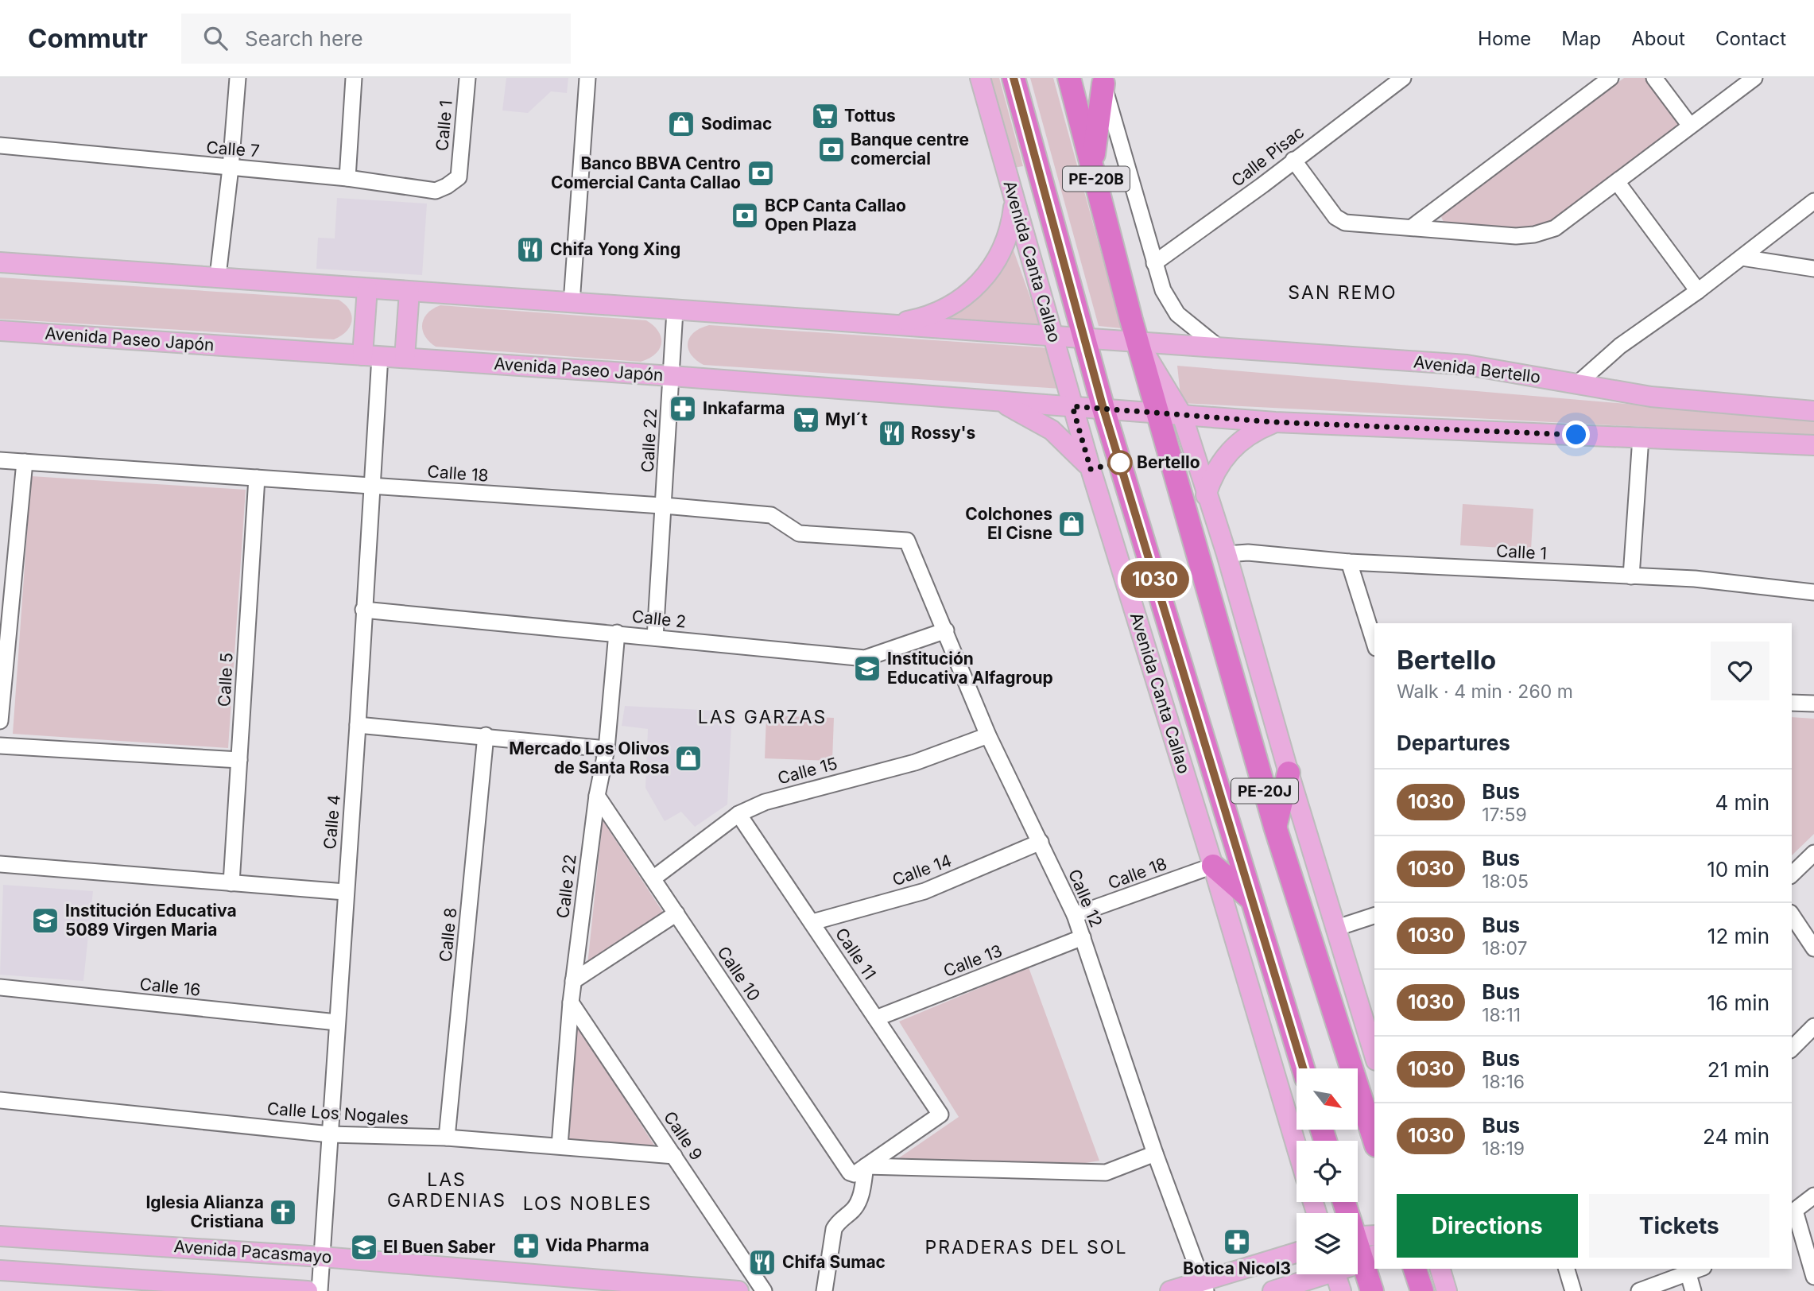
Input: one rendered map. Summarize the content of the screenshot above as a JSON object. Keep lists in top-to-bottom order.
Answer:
{
  "streets": {
    "highway": ["PE-20B", "Avenida Canta Callao", "PE-20J"],
    "main road": ["Avenida Paseo Japón", "Avenida Bertello", "Avenida Pacasmayo"],
    "street": [
      "Calle 1",
      "Calle 7",
      "Calle Pisac",
      "Calle 22",
      "Calle 18",
      "Calle 2",
      "Calle 5",
      "Calle 15",
      "Calle 4",
      "Calle 14",
      "Calle 12",
      "Calle 8",
      "Calle 11",
      "Calle 13",
      "Calle 10",
      "Calle 16",
      "Calle Los Nogales",
      "Calle 9"
    ]
  },
  "crossings": [
    ["Calle 1", "Calle 7"],
    ["PE-20B", "Avenida Bertello"],
    ["PE-20B", "PE-20J"],
    ["Avenida Canta Callao", "Avenida Paseo Japón"],
    ["Avenida Canta Callao", "Calle 18"],
    ["Avenida Paseo Japón", "Calle 22"],
    ["Avenida Paseo Japón", "PE-20J"],
    ["Avenida Paseo Japón", "Calle 4"],
    ["Avenida Bertello", "PE-20J"],
    ["Calle 22", "Calle 18"],
    ["Calle 22", "Calle 2"],
    ["Calle 22", "Calle 10"],
    ["Calle 22", "Calle Los Nogales"],
    ["Calle 22", "Calle 9"],
    ["Calle 18", "Calle 5"],
    ["Calle 18", "Calle 4"],
    ["Calle 18", "Calle 12"],
    ["Calle 2", "Calle 4"],
    ["Calle 2", "Calle 12"],
    ["Calle 15", "Calle 12"],
    ["Calle 15", "Calle 11"],
    ["Calle 15", "Calle 10"],
    ["Calle 4", "Calle 16"],
    ["Calle 4", "Calle Los Nogales"],
    ["Calle 4", "Avenida Pacasmayo"],
    ["Calle 14", "Calle 12"],
    ["Calle 14", "Calle 11"],
    ["Calle 12", "Calle 13"],
    ["Calle 8", "Calle Los Nogales"],
    ["Calle 11", "Calle 13"],
    ["Calle 11", "Calle 10"],
    ["Calle Los Nogales", "Calle 9"]
  ],
  "districts": [
    "SAN REMO",
    "LAS GARZAS",
    "LAS GARDENIAS",
    "LOS NOBLES",
    "PRADERAS DEL SOL"
  ],
  "places": {
    "supermarket": ["Tottus", "Myl´t"],
    "shop": ["Sodimac", "Colchones El Cisne", "Mercado Los Olivos de Santa Rosa"],
    "bank": ["Banque centre comercial", "Banco BBVA Centro Comercial Canta Callao", "BCP Canta Callao Open Plaza"],
    "restaurant": ["Chifa Yong Xing", "Rossy's", "Chifa Sumac"],
    "pharmacy": ["Inkafarma", "Botica Nicol3", "Vida Pharma"],
    "other": ["Bertello"],
    "school or university": ["Institución Educativa Alfagroup", "Institución Educativa 5089 Virgen Maria", "El Buen Saber"],
    "church": ["Iglesia Alianza Cristiana"]
  },
  "lines": ["bus line 1030"],
  "north": "bottom right",
  "page": {
    "header": "Commutr",
    "search": "Search here",
    "nav": [
      "Home",
      "Map",
      "About",
      "Contact"
    ],
    "on_map": "1030",
    "heading": [
      ["Bertello", "Walk · 4 min · 260 m"],
      "Departures"
    ],
    "list": [
      {
        "mark": "1030",
        "name": "Bus",
        "note": "17:59",
        "value": "4 min"
      },
      {
        "mark": "1030",
        "name": "Bus",
        "note": "18:05",
        "value": "10 min"
      },
      {
        "mark": "1030",
        "name": "Bus",
        "note": "18:07",
        "value": "12 min"
      },
      {
        "mark": "1030",
        "name": "Bus",
        "note": "18:11",
        "value": "16 min"
      },
      {
        "mark": "1030",
        "name": "Bus",
        "note": "18:16",
        "value": "21 min"
      },
      {
        "mark": "1030",
        "name": "Bus",
        "note": "18:19",
        "value": "24 min"
      }
    ],
    "buttons": ["Directions", "Tickets"]
  }
}
